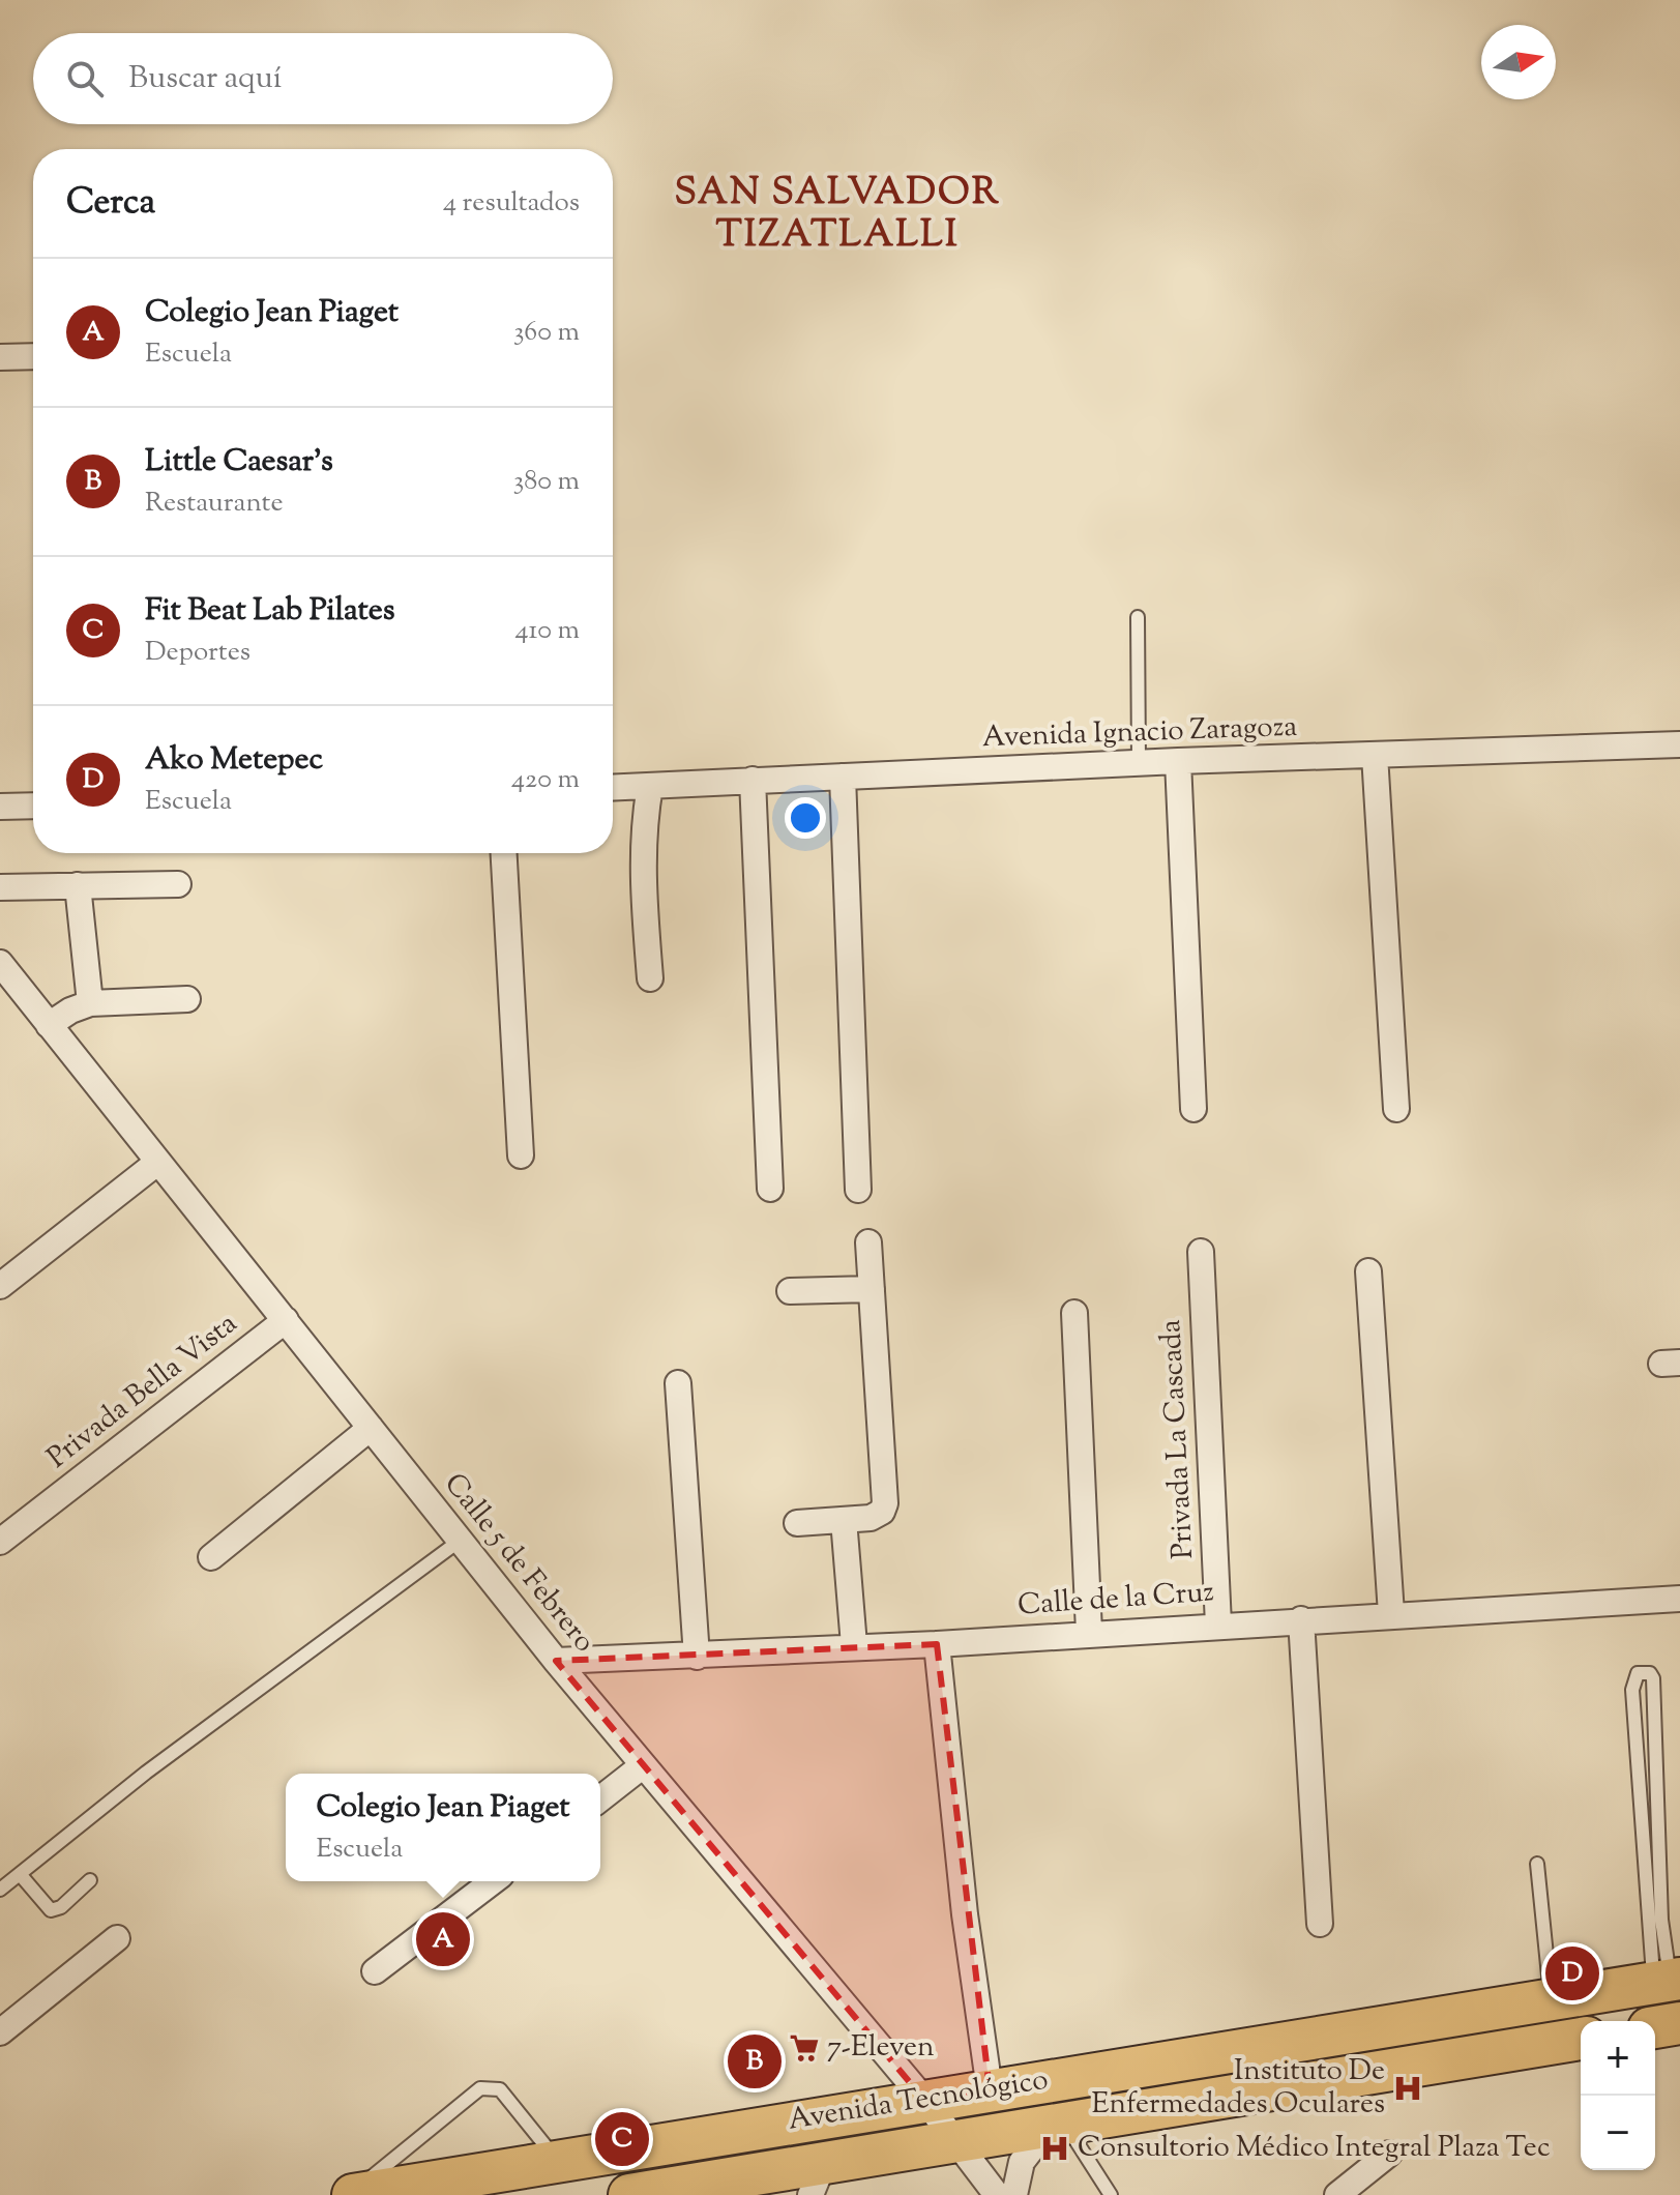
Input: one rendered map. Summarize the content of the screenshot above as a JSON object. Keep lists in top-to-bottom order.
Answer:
{
  "streets": {
    "main road": ["Avenida Tecnológico"],
    "street": [
      "Avenida Ignacio Zaragoza",
      "Privada Bella Vista",
      "Privada La Cascada",
      "Calle 5 de Febrero",
      "Calle de la Cruz"
    ]
  },
  "crossings": [
    ["Privada Bella Vista", "Calle 5 de Febrero"],
    ["Privada La Cascada", "Calle de la Cruz"],
    ["Calle 5 de Febrero", "Calle de la Cruz"],
    ["Calle 5 de Febrero", "Avenida Tecnológico"]
  ],
  "districts": ["SAN SALVADOR TIZATLALLI"],
  "places": {
    "supermarket": ["7-Eleven"],
    "hospital": ["Instituto De Enfermedades Oculares", "Consultorio Médico Integral Plaza Tec"]
  },
  "north": "right",
  "page": {
    "search": "Buscar aquí",
    "heading": ["Cerca", "4 resultados"],
    "list": [
      {
        "mark": "A",
        "name": "Colegio Jean Piaget",
        "note": "Escuela",
        "value": "360 m"
      },
      {
        "mark": "B",
        "name": "Little Caesar's",
        "note": "Restaurante",
        "value": "380 m"
      },
      {
        "mark": "C",
        "name": "Fit Beat Lab Pilates",
        "note": "Deportes",
        "value": "410 m"
      },
      {
        "mark": "D",
        "name": "Ako Metepec",
        "note": "Escuela",
        "value": "420 m"
      }
    ],
    "popup": ["Colegio Jean Piaget", "Escuela"],
    "pins": [
      "A",
      "D",
      "B",
      "C"
    ],
    "map_buttons": ["+", "−"]
  }
}
